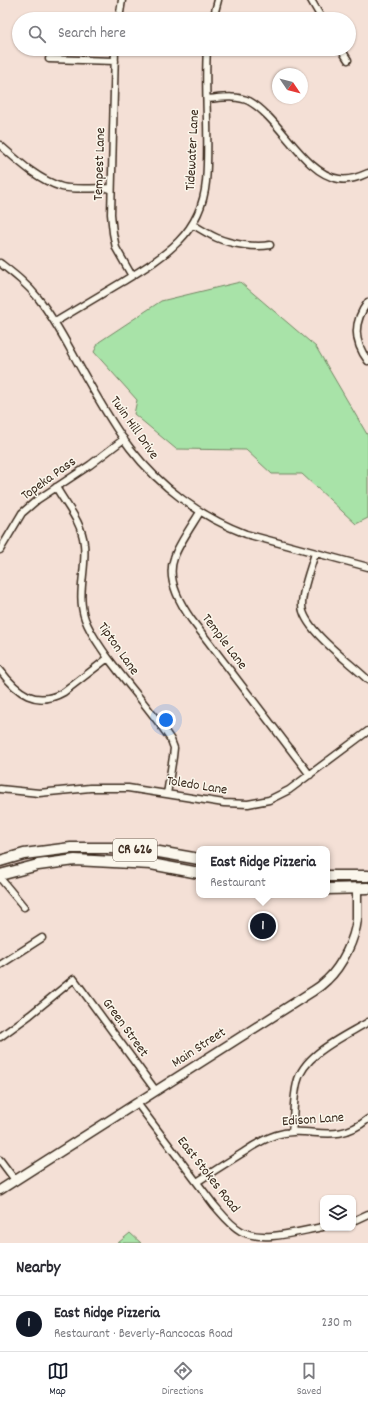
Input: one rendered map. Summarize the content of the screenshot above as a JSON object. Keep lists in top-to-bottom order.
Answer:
{
  "streets": {
    "main road": ["CR 626"],
    "street": [
      "Tidewater Lane",
      "Tempest Lane",
      "Twin Hill Drive",
      "Topeka Pass",
      "Temple Lane",
      "Tipton Lane",
      "Toledo Lane",
      "Green Street",
      "Main Street",
      "Edison Lane",
      "East Stokes Road"
    ]
  },
  "crossings": [
    ["Tidewater Lane", "Tempest Lane"],
    ["Tidewater Lane", "Twin Hill Drive"],
    ["Twin Hill Drive", "Topeka Pass"],
    ["Twin Hill Drive", "Temple Lane"],
    ["Topeka Pass", "Tipton Lane"],
    ["Temple Lane", "Toledo Lane"],
    ["Tipton Lane", "Toledo Lane"],
    ["Green Street", "Main Street"],
    ["Main Street", "East Stokes Road"],
    ["Edison Lane", "East Stokes Road"]
  ],
  "north": "bottom right",
  "page": {
    "search": "Search here",
    "popup": ["East Ridge Pizzeria", "Restaurant"],
    "pins": "1",
    "heading": "Nearby",
    "list": [
      {
        "mark": "1",
        "name": "East Ridge Pizzeria",
        "note": "Restaurant · Beverly-Rancocas Road",
        "value": "230 m"
      }
    ],
    "nav": ["Map", "Directions", "Saved"]
  }
}
